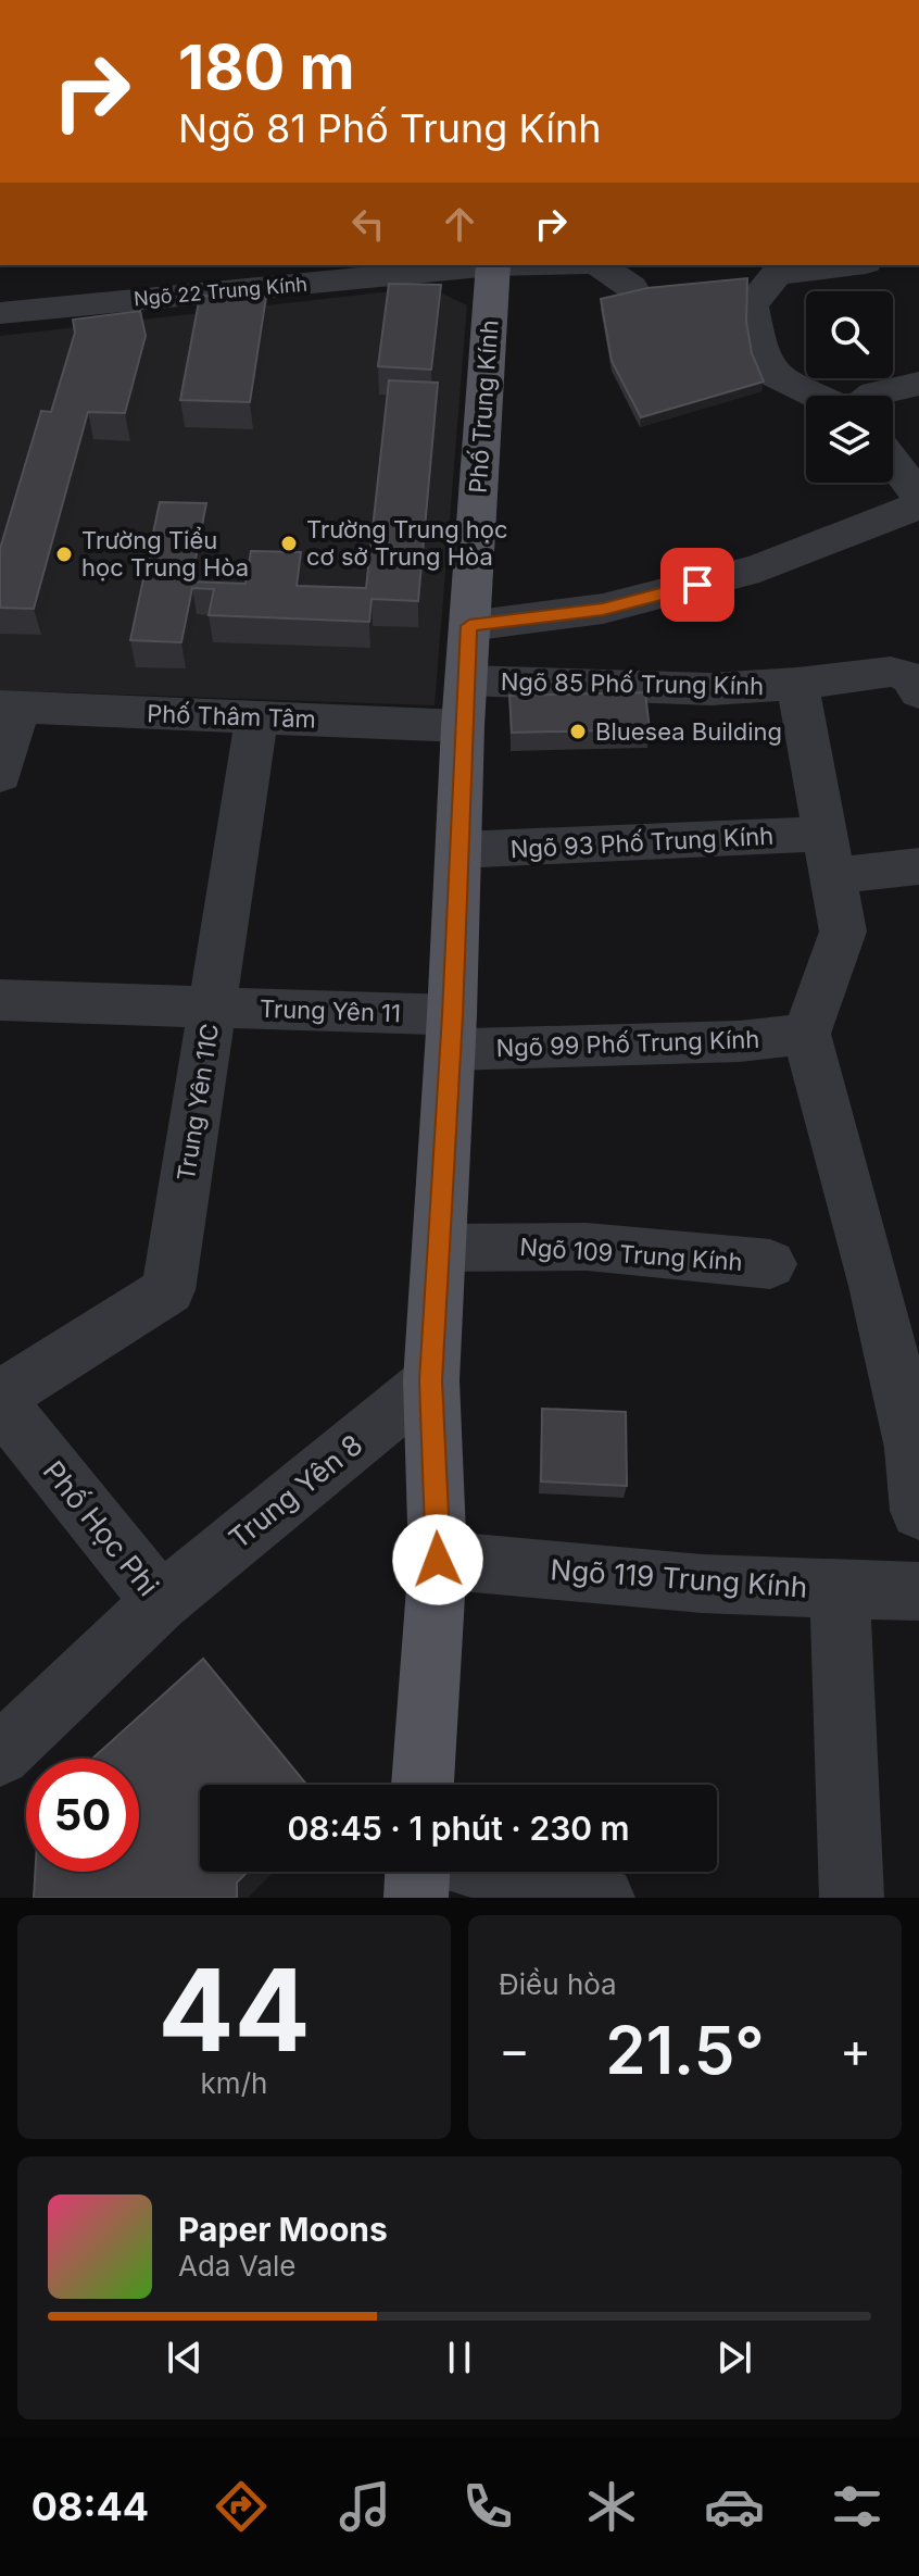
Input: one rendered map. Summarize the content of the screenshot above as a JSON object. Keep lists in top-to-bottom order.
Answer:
{
  "streets": {
    "main road": ["Phố Trung Kính"],
    "street": [
      "Ngõ 22 Trung Kính",
      "Ngõ 85 Phố Trung Kính",
      "Phố Thâm Tâm",
      "Ngõ 93 Phố Trung Kính",
      "Trung Yên 11",
      "Ngõ 99 Phố Trung Kính",
      "Trung Yên 11C",
      "Ngõ 109 Trung Kính",
      "Trung Yên 8",
      "Phố Học Phi",
      "Ngõ 119 Trung Kính"
    ]
  },
  "crossings": [
    ["Phố Trung Kính", "Ngõ 85 Phố Trung Kính"],
    ["Phố Trung Kính", "Phố Thâm Tâm"],
    ["Phố Trung Kính", "Ngõ 93 Phố Trung Kính"],
    ["Phố Trung Kính", "Trung Yên 11"],
    ["Phố Trung Kính", "Ngõ 99 Phố Trung Kính"],
    ["Phố Trung Kính", "Ngõ 109 Trung Kính"],
    ["Phố Trung Kính", "Trung Yên 8"],
    ["Phố Trung Kính", "Ngõ 119 Trung Kính"],
    ["Ngõ 85 Phố Trung Kính", "Phố Thâm Tâm"],
    ["Phố Thâm Tâm", "Trung Yên 11C"],
    ["Trung Yên 11", "Ngõ 99 Phố Trung Kính"],
    ["Trung Yên 11", "Trung Yên 11C"],
    ["Trung Yên 11C", "Phố Học Phi"],
    ["Trung Yên 8", "Phố Học Phi"]
  ],
  "places": ["Trường Trung học cơ sở Trung Hòa", "Trường Tiểu học Trung Hòa", "Bluesea Building"],
  "page": {
    "turn": ["180 m", "Ngõ 81 Phố Trung Kính"],
    "limit": "50",
    "trip": "08:45 · 1 phút · 230 m",
    "tile": [
      ["44", "km/h"],
      "Điều hòa"
    ],
    "heat": ["−", "21.5°", "+"],
    "song": ["Paper Moons", "Ada Vale"],
    "tabs": "08:44"
  }
}
